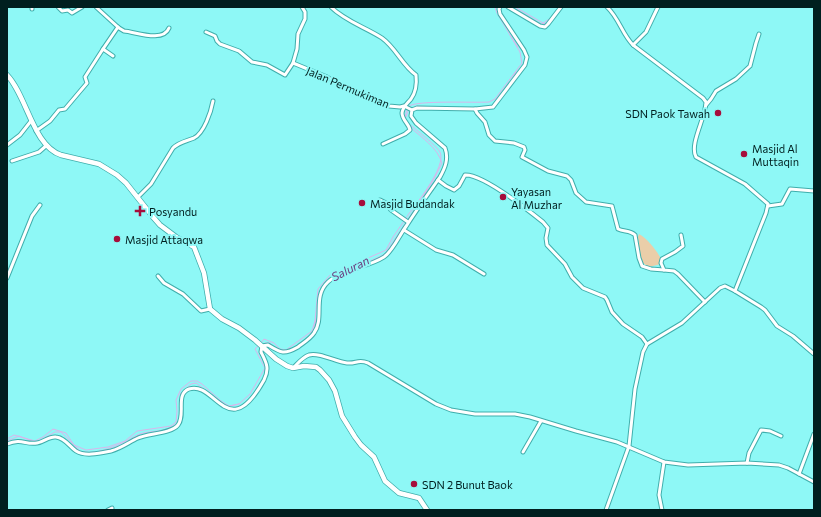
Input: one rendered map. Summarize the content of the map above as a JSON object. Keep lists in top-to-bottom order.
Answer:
{
  "streets": {
    "street": ["Jalan Permukiman"]
  },
  "water": ["Saluran"],
  "places": {
    "other": [
      "SDN Paok Tawah",
      "Masjid Al Muttaqin",
      "Yayasan Al Muzhar",
      "Masjid Budandak",
      "Masjid Attaqwa",
      "SDN 2 Bunut Baok"
    ],
    "health": ["Posyandu"]
  }
}
